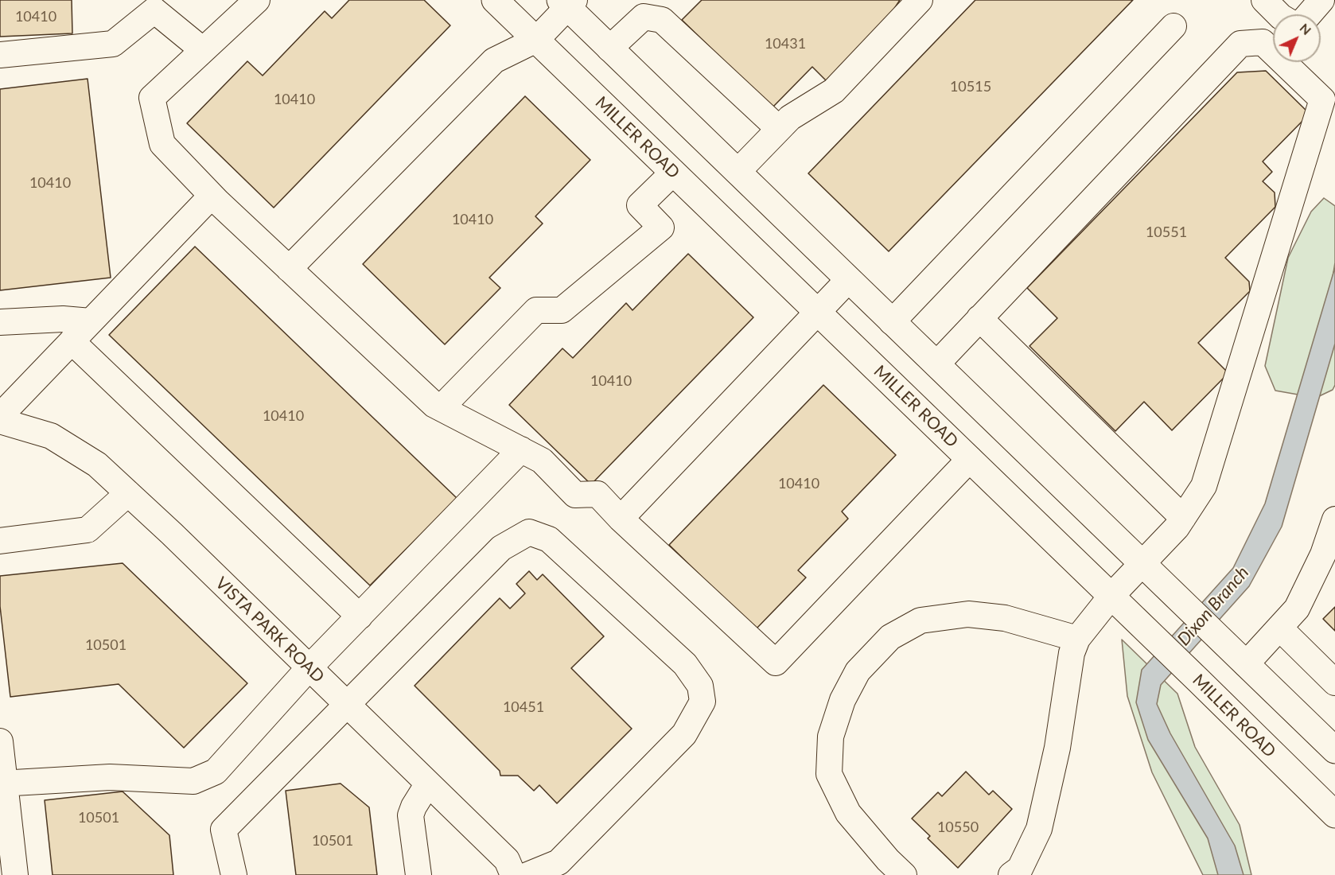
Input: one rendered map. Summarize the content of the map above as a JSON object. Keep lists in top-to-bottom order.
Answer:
{
  "streets": {
    "main road": ["MILLER ROAD"],
    "street": ["VISTA PARK ROAD"]
  },
  "water": ["Dixon Branch"],
  "house_numbers": [
    "10410",
    "10431",
    "10515",
    "10410",
    "10410",
    "10410",
    "10551",
    "10410",
    "10410",
    "10410",
    "10501",
    "10451",
    "10501",
    "10550",
    "10501"
  ],
  "north": "top right"
}
